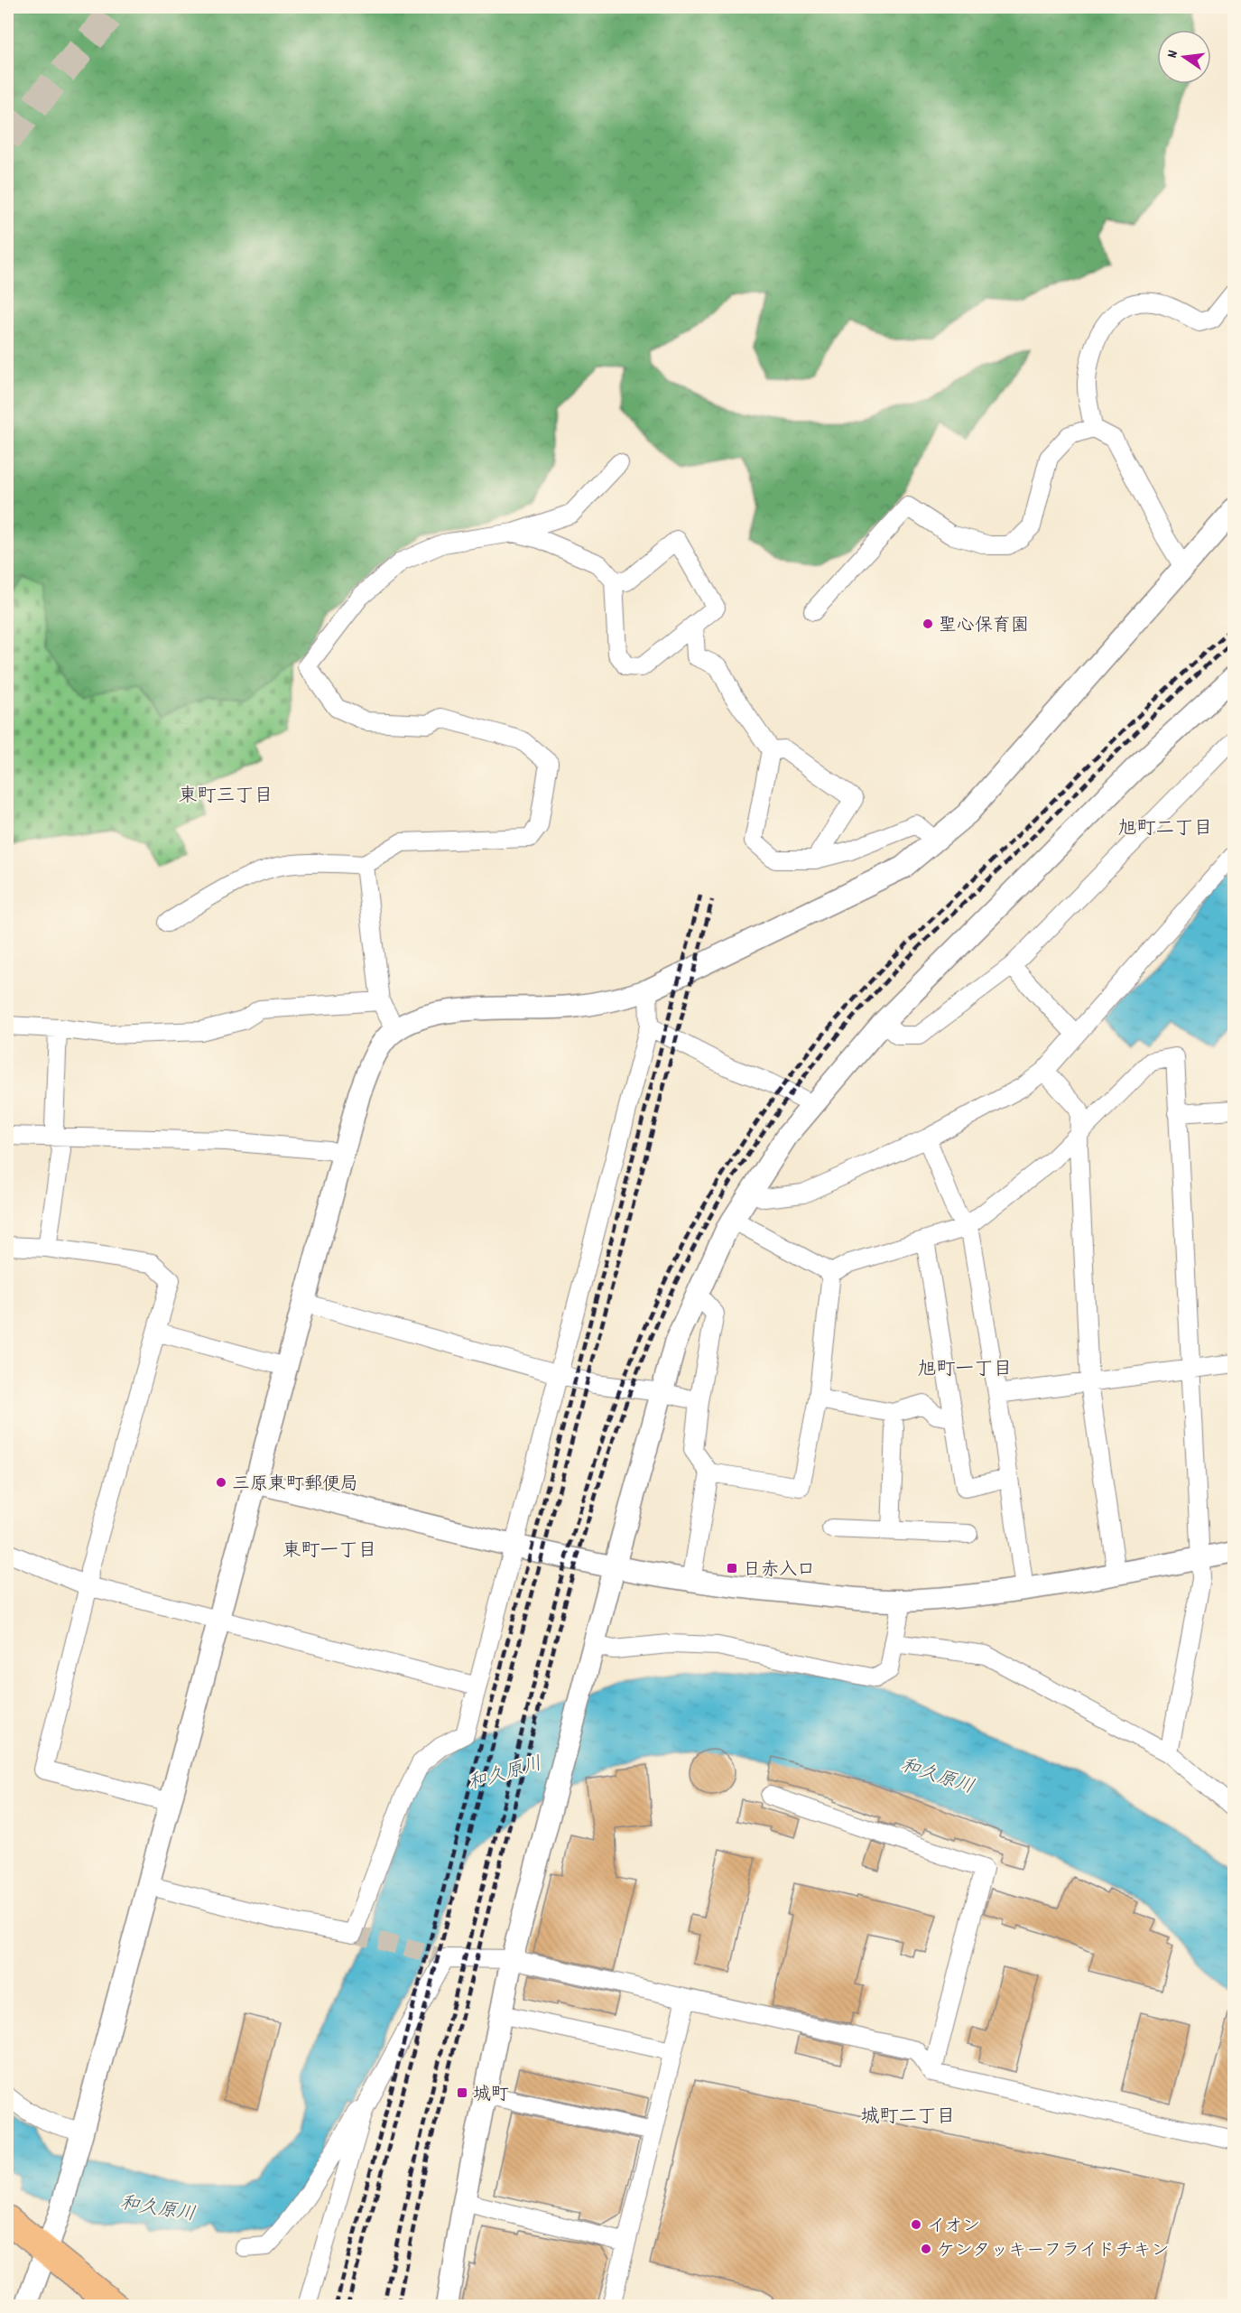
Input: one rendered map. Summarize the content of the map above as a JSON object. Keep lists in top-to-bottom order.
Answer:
{
  "districts": [
    "東町三丁目",
    "旭町二丁目",
    "旭町一丁目",
    "東町一丁目",
    "城町二丁目"
  ],
  "water": ["和久原川"],
  "places": {
    "other": [
      "聖心保育園",
      "三原東町郵便局",
      "イオン",
      "ケンタッキーフライドチキン"
    ],
    "transit": ["日赤入口", "城町"]
  },
  "north": "left"
}
